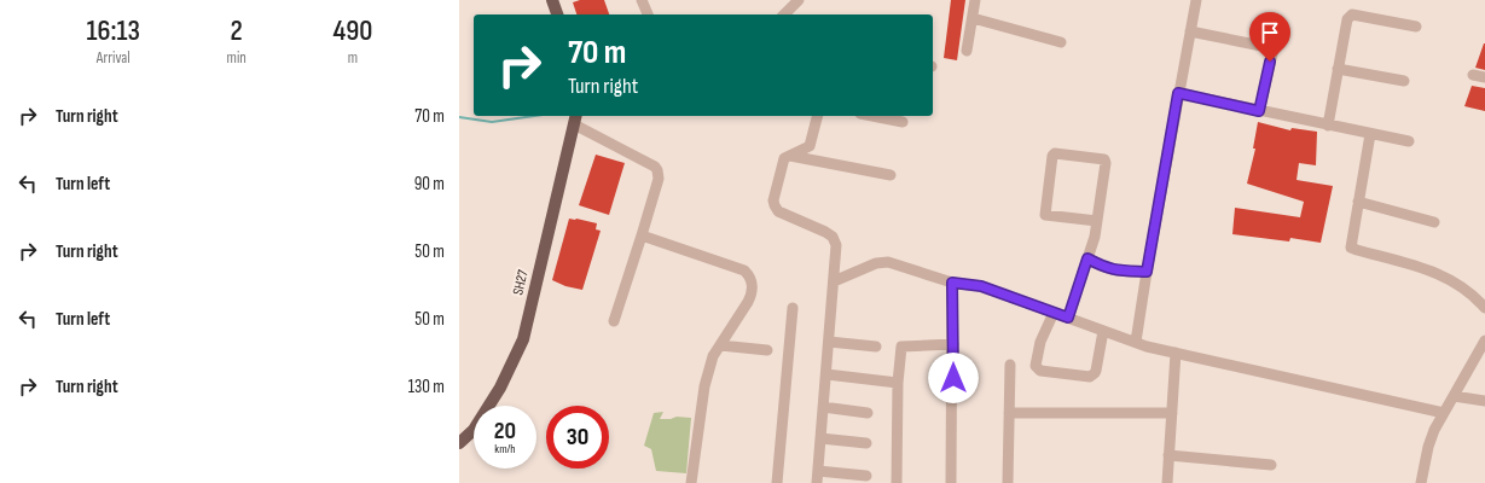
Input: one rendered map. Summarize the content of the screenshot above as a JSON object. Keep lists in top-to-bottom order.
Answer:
{
  "streets": {
    "main road": ["SH27"]
  },
  "page": {
    "eta": [
      "16:13",
      "Arrival",
      "2",
      "min",
      "490",
      "m"
    ],
    "turn": ["70 m", "Turn right"],
    "list": [
      {
        "name": "Turn right",
        "value": "70 m"
      },
      {
        "name": "Turn left",
        "value": "90 m"
      },
      {
        "name": "Turn right",
        "value": "50 m"
      },
      {
        "name": "Turn left",
        "value": "50 m"
      },
      {
        "name": "Turn right",
        "value": "130 m"
      }
    ],
    "speed": "20 km/h",
    "limit": "30"
  }
}
